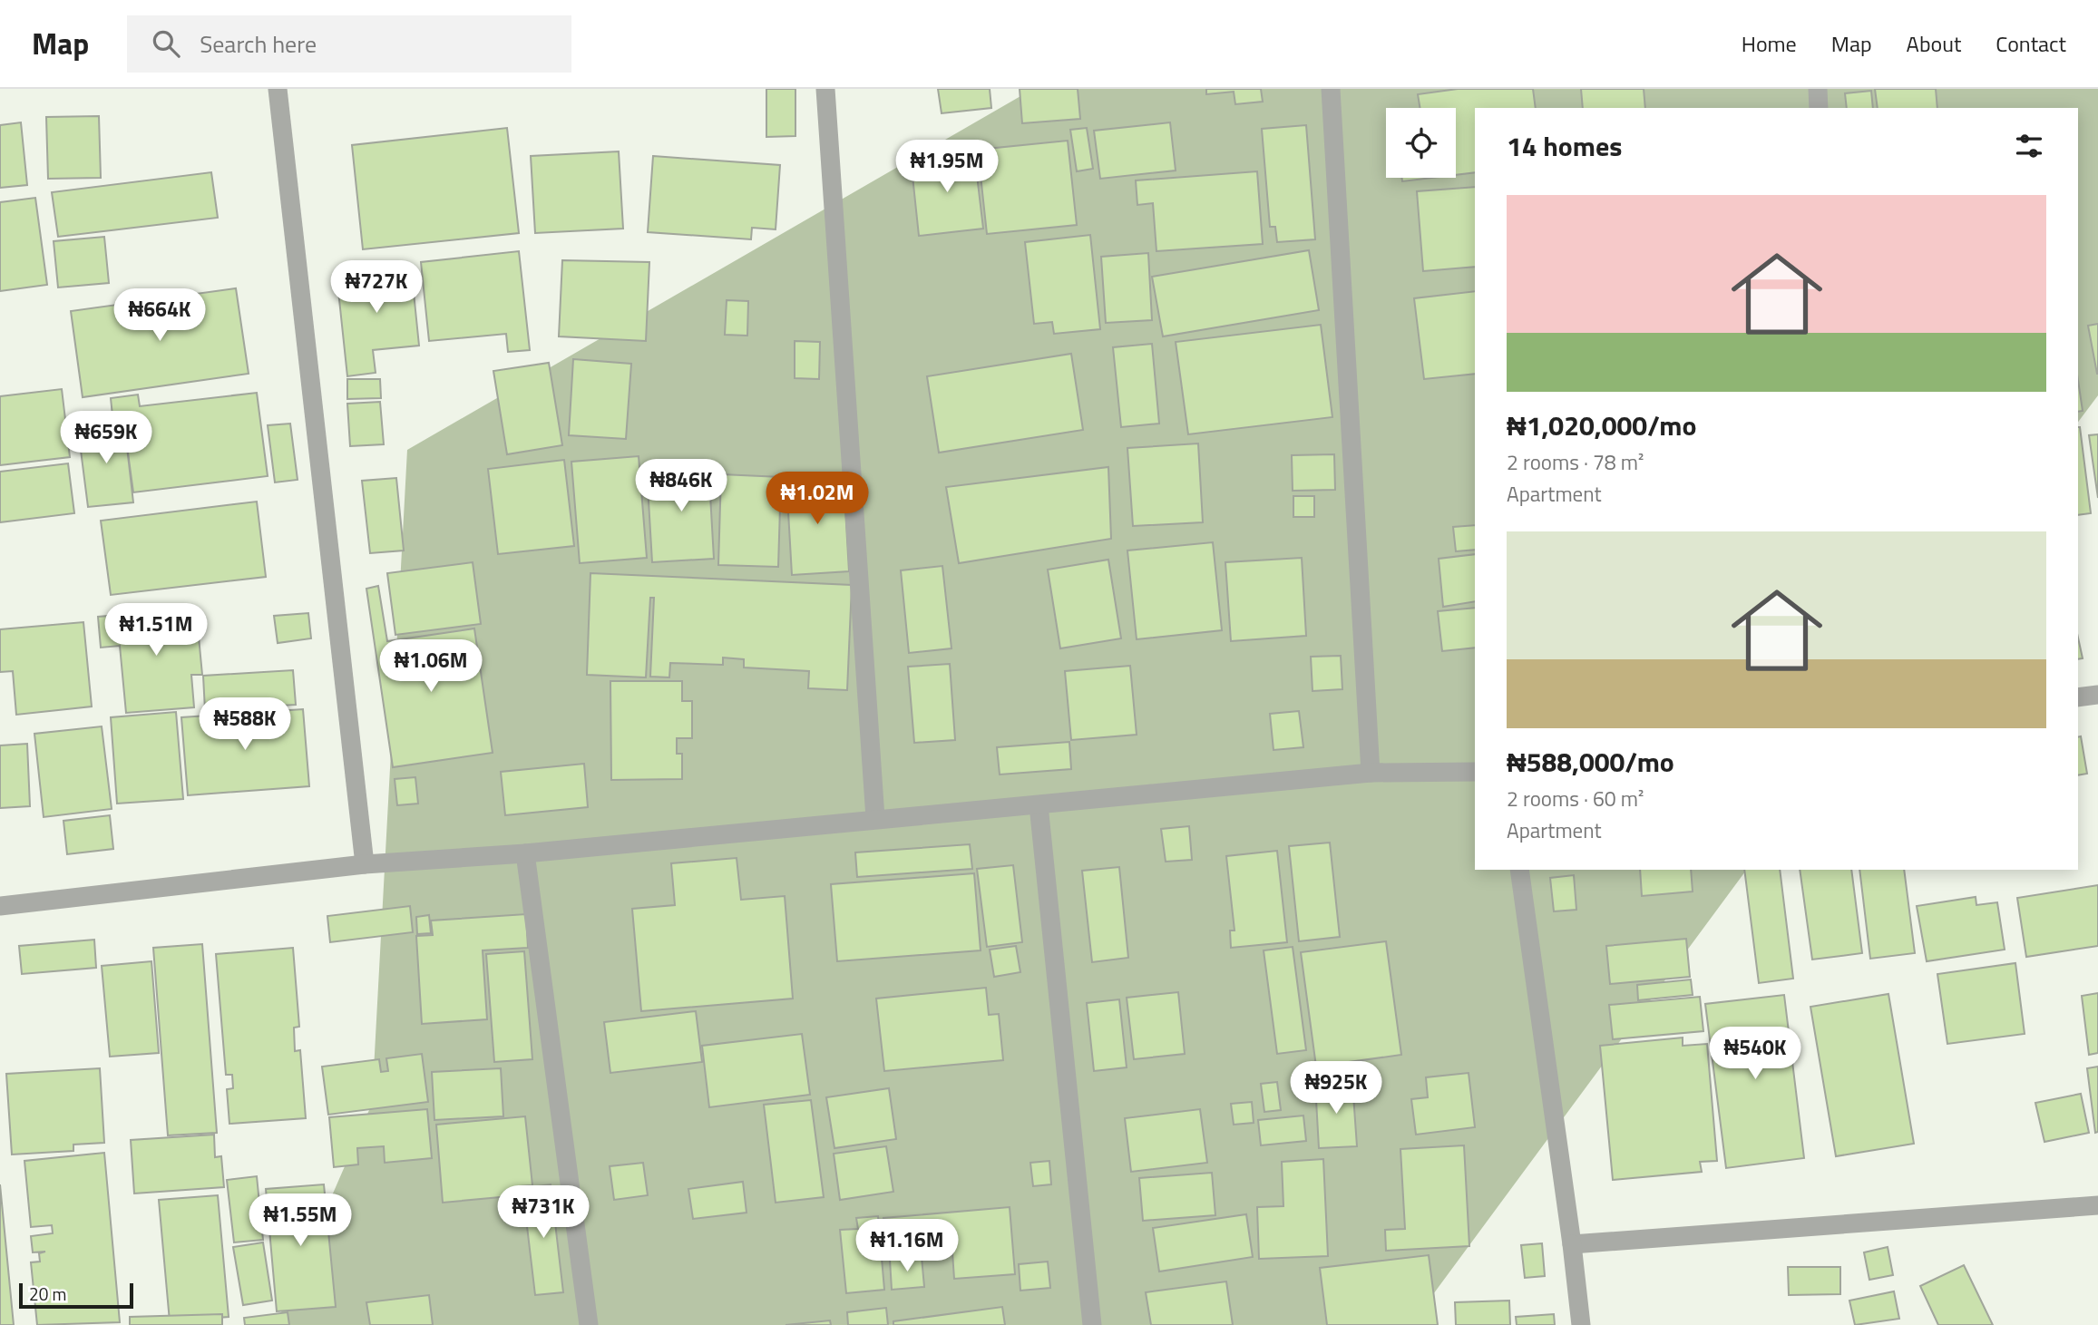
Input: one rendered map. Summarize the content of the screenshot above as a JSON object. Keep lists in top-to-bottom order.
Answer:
{
  "scale_bar": "20 m",
  "page": {
    "header": "Map",
    "search": "Search here",
    "nav": [
      "Home",
      "Map",
      "About",
      "Contact"
    ],
    "heading": "14 homes",
    "price": [
      "₦1.95M",
      "₦727K",
      "₦664K",
      "₦659K",
      "₦846K",
      "₦1.02M",
      "₦1.51M",
      "₦1.06M",
      "₦588K",
      "₦540K",
      "₦925K",
      "₦731K",
      "₦1.55M",
      "₦1.16M"
    ],
    "list": [
      {
        "name": "₦1,020,000/mo",
        "note": "2 rooms · 78 m² · Apartment"
      },
      {
        "name": "₦588,000/mo",
        "note": "2 rooms · 60 m² · Apartment"
      }
    ],
    "scale": "20 m"
  }
}
